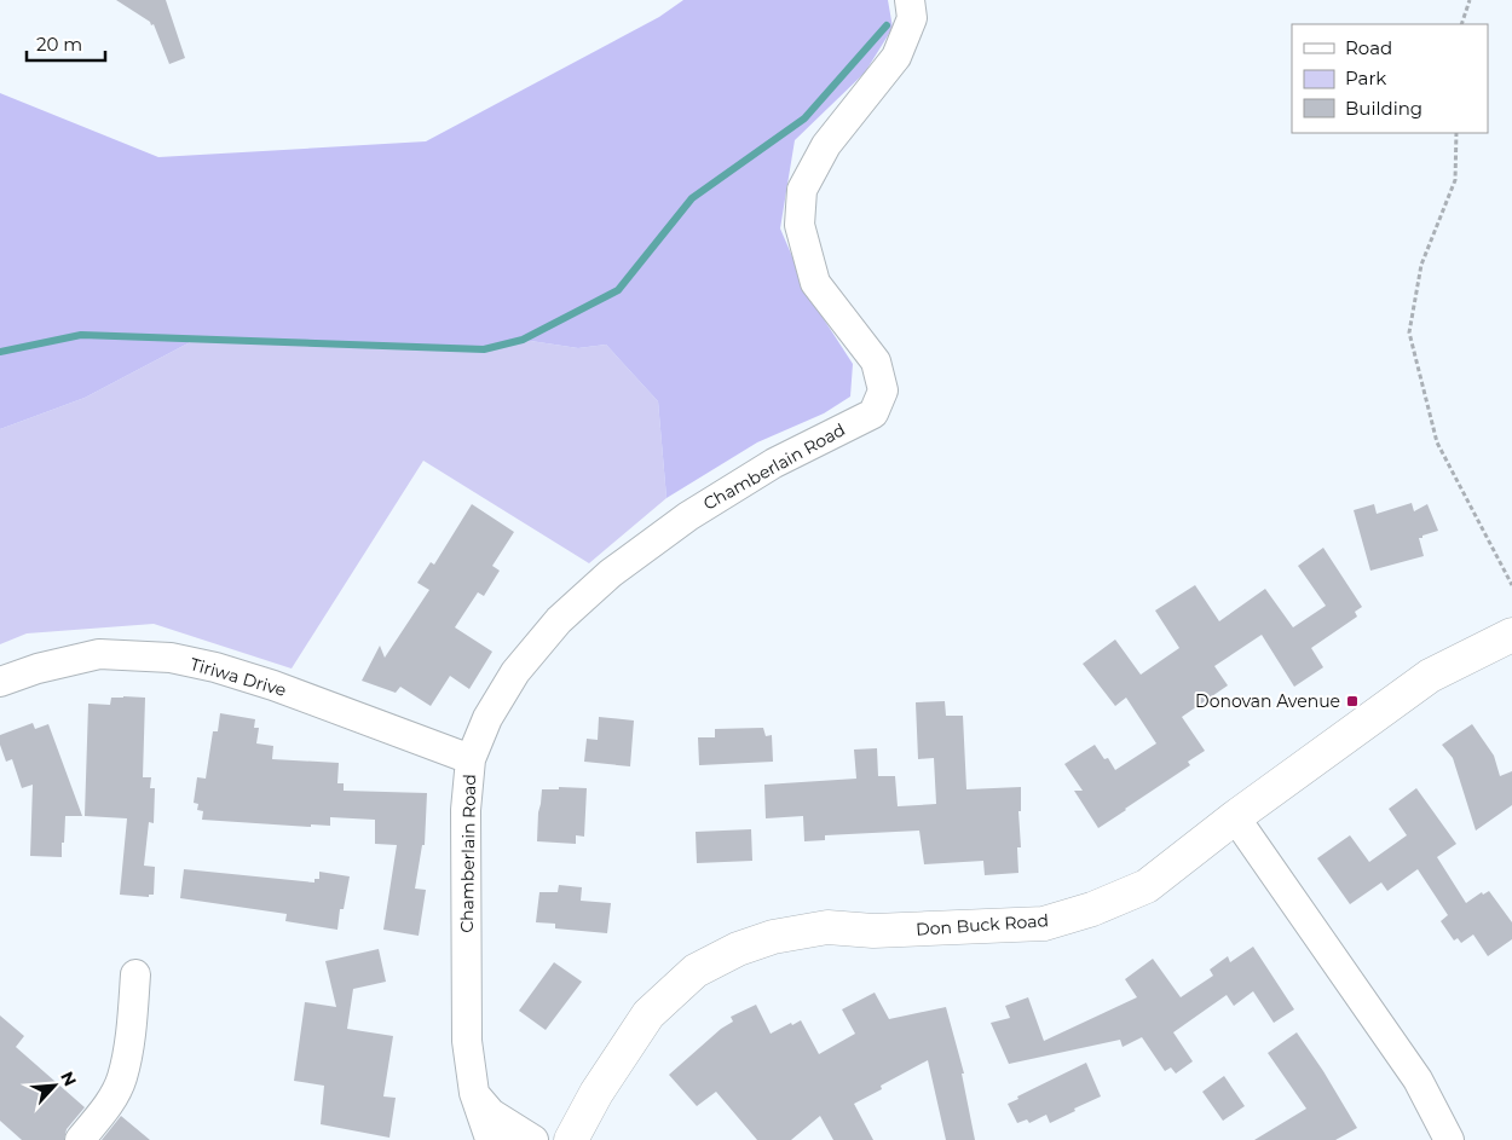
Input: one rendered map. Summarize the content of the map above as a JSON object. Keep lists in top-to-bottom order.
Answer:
{
  "streets": {
    "main road": ["Don Buck Road"],
    "street": ["Chamberlain Road", "Tiriwa Drive"]
  },
  "crossings": [
    ["Chamberlain Road", "Tiriwa Drive"]
  ],
  "places": {
    "transit": ["Donovan Avenue"]
  },
  "legend": ["Road", "Park", "Building"],
  "scale_bar": "20 m",
  "north": "top right"
}
